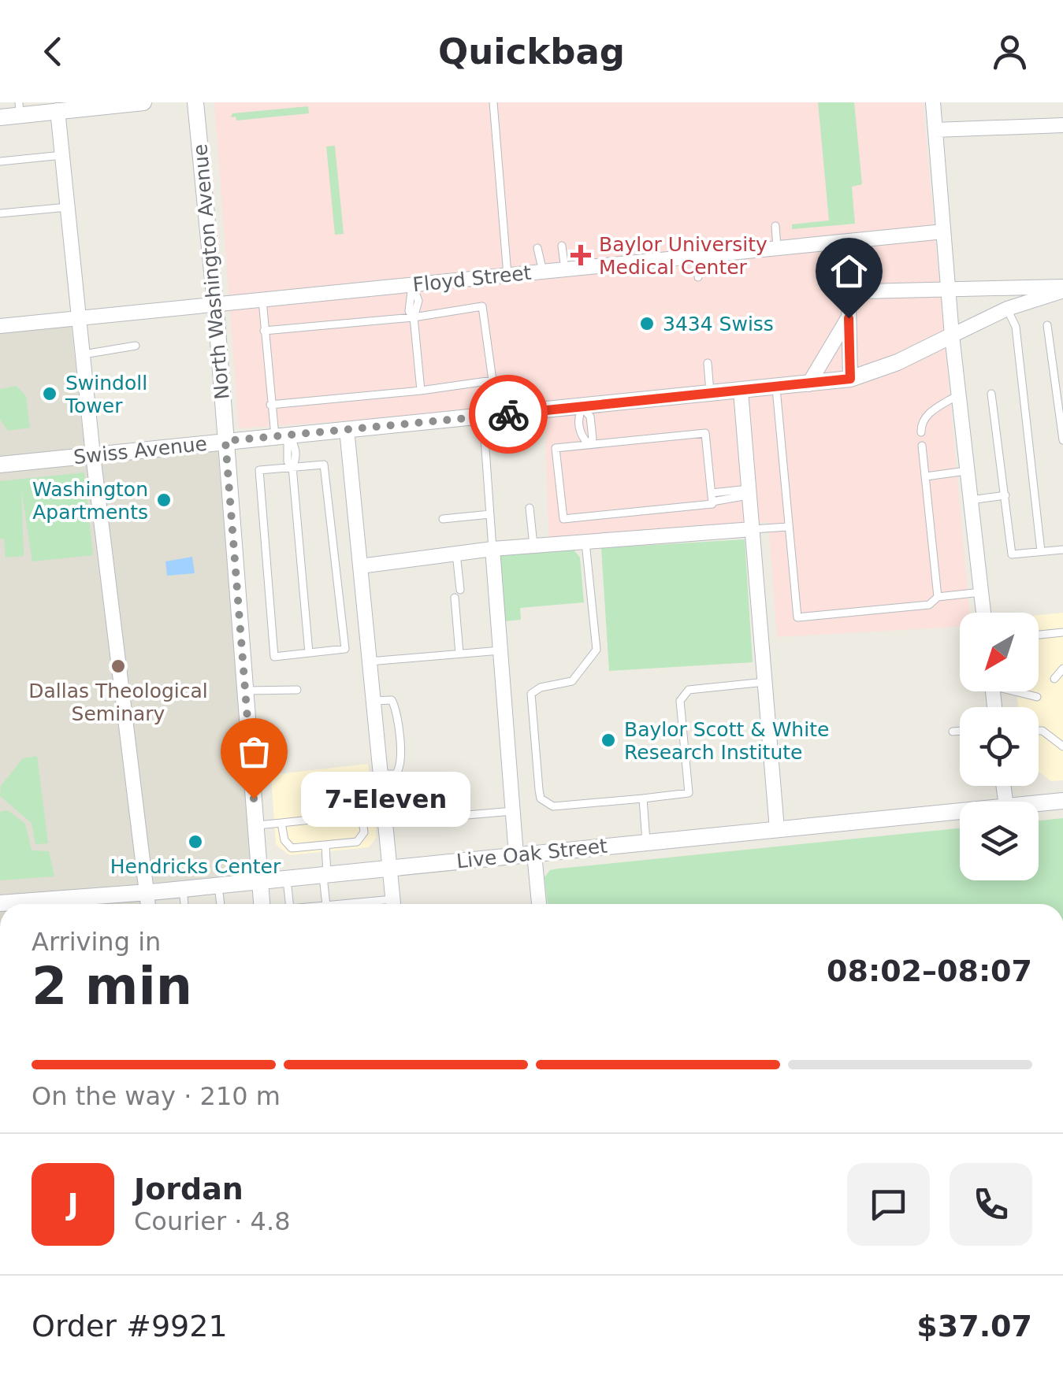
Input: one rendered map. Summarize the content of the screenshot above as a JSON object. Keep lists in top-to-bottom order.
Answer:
{
  "streets": {
    "street": [
      "North Washington Avenue",
      "Floyd Street",
      "Swiss Avenue",
      "Live Oak Street"
    ]
  },
  "crossings": [
    ["North Washington Avenue", "Floyd Street"],
    ["North Washington Avenue", "Swiss Avenue"],
    ["North Washington Avenue", "Live Oak Street"]
  ],
  "places": {
    "health": ["Baylor University Medical Center"],
    "other": [
      "3434 Swiss",
      "Swindoll Tower",
      "Washington Apartments",
      "Dallas Theological Seminary",
      "Baylor Scott & White Research Institute",
      "7-Eleven",
      "Hendricks Center"
    ]
  },
  "north": "bottom left",
  "page": {
    "header": "Quickbag",
    "bubble": "7-Eleven",
    "heading": ["2 min", "Arriving in", "08:02–08:07"],
    "panel": [
      "Jordan",
      "Courier · 4.8",
      "Order #9921",
      "$37.07"
    ],
    "bar": "On the way · 210 m",
    "round": "J"
  }
}
